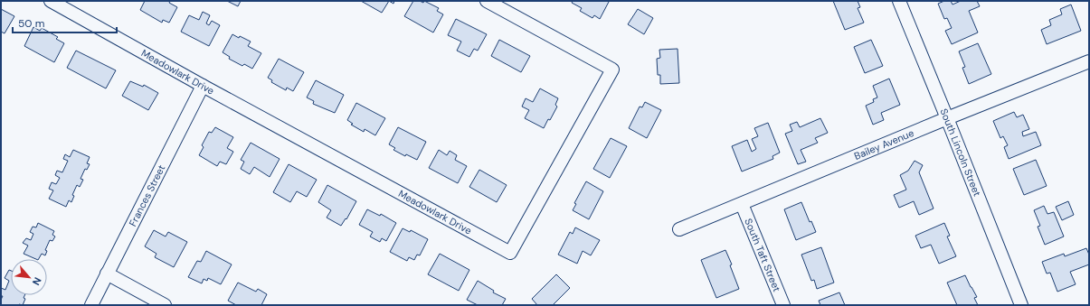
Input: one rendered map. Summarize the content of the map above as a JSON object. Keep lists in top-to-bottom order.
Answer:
{
  "streets": {
    "street": [
      "Meadowlark Drive",
      "Bailey Avenue",
      "South Lincoln Street",
      "Frances Street",
      "South Taft Street"
    ]
  },
  "crossings": [
    ["Meadowlark Drive", "Frances Street"],
    ["Bailey Avenue", "South Lincoln Street"],
    ["Bailey Avenue", "South Taft Street"]
  ],
  "scale_bar": "50 m",
  "north": "bottom right"
}
